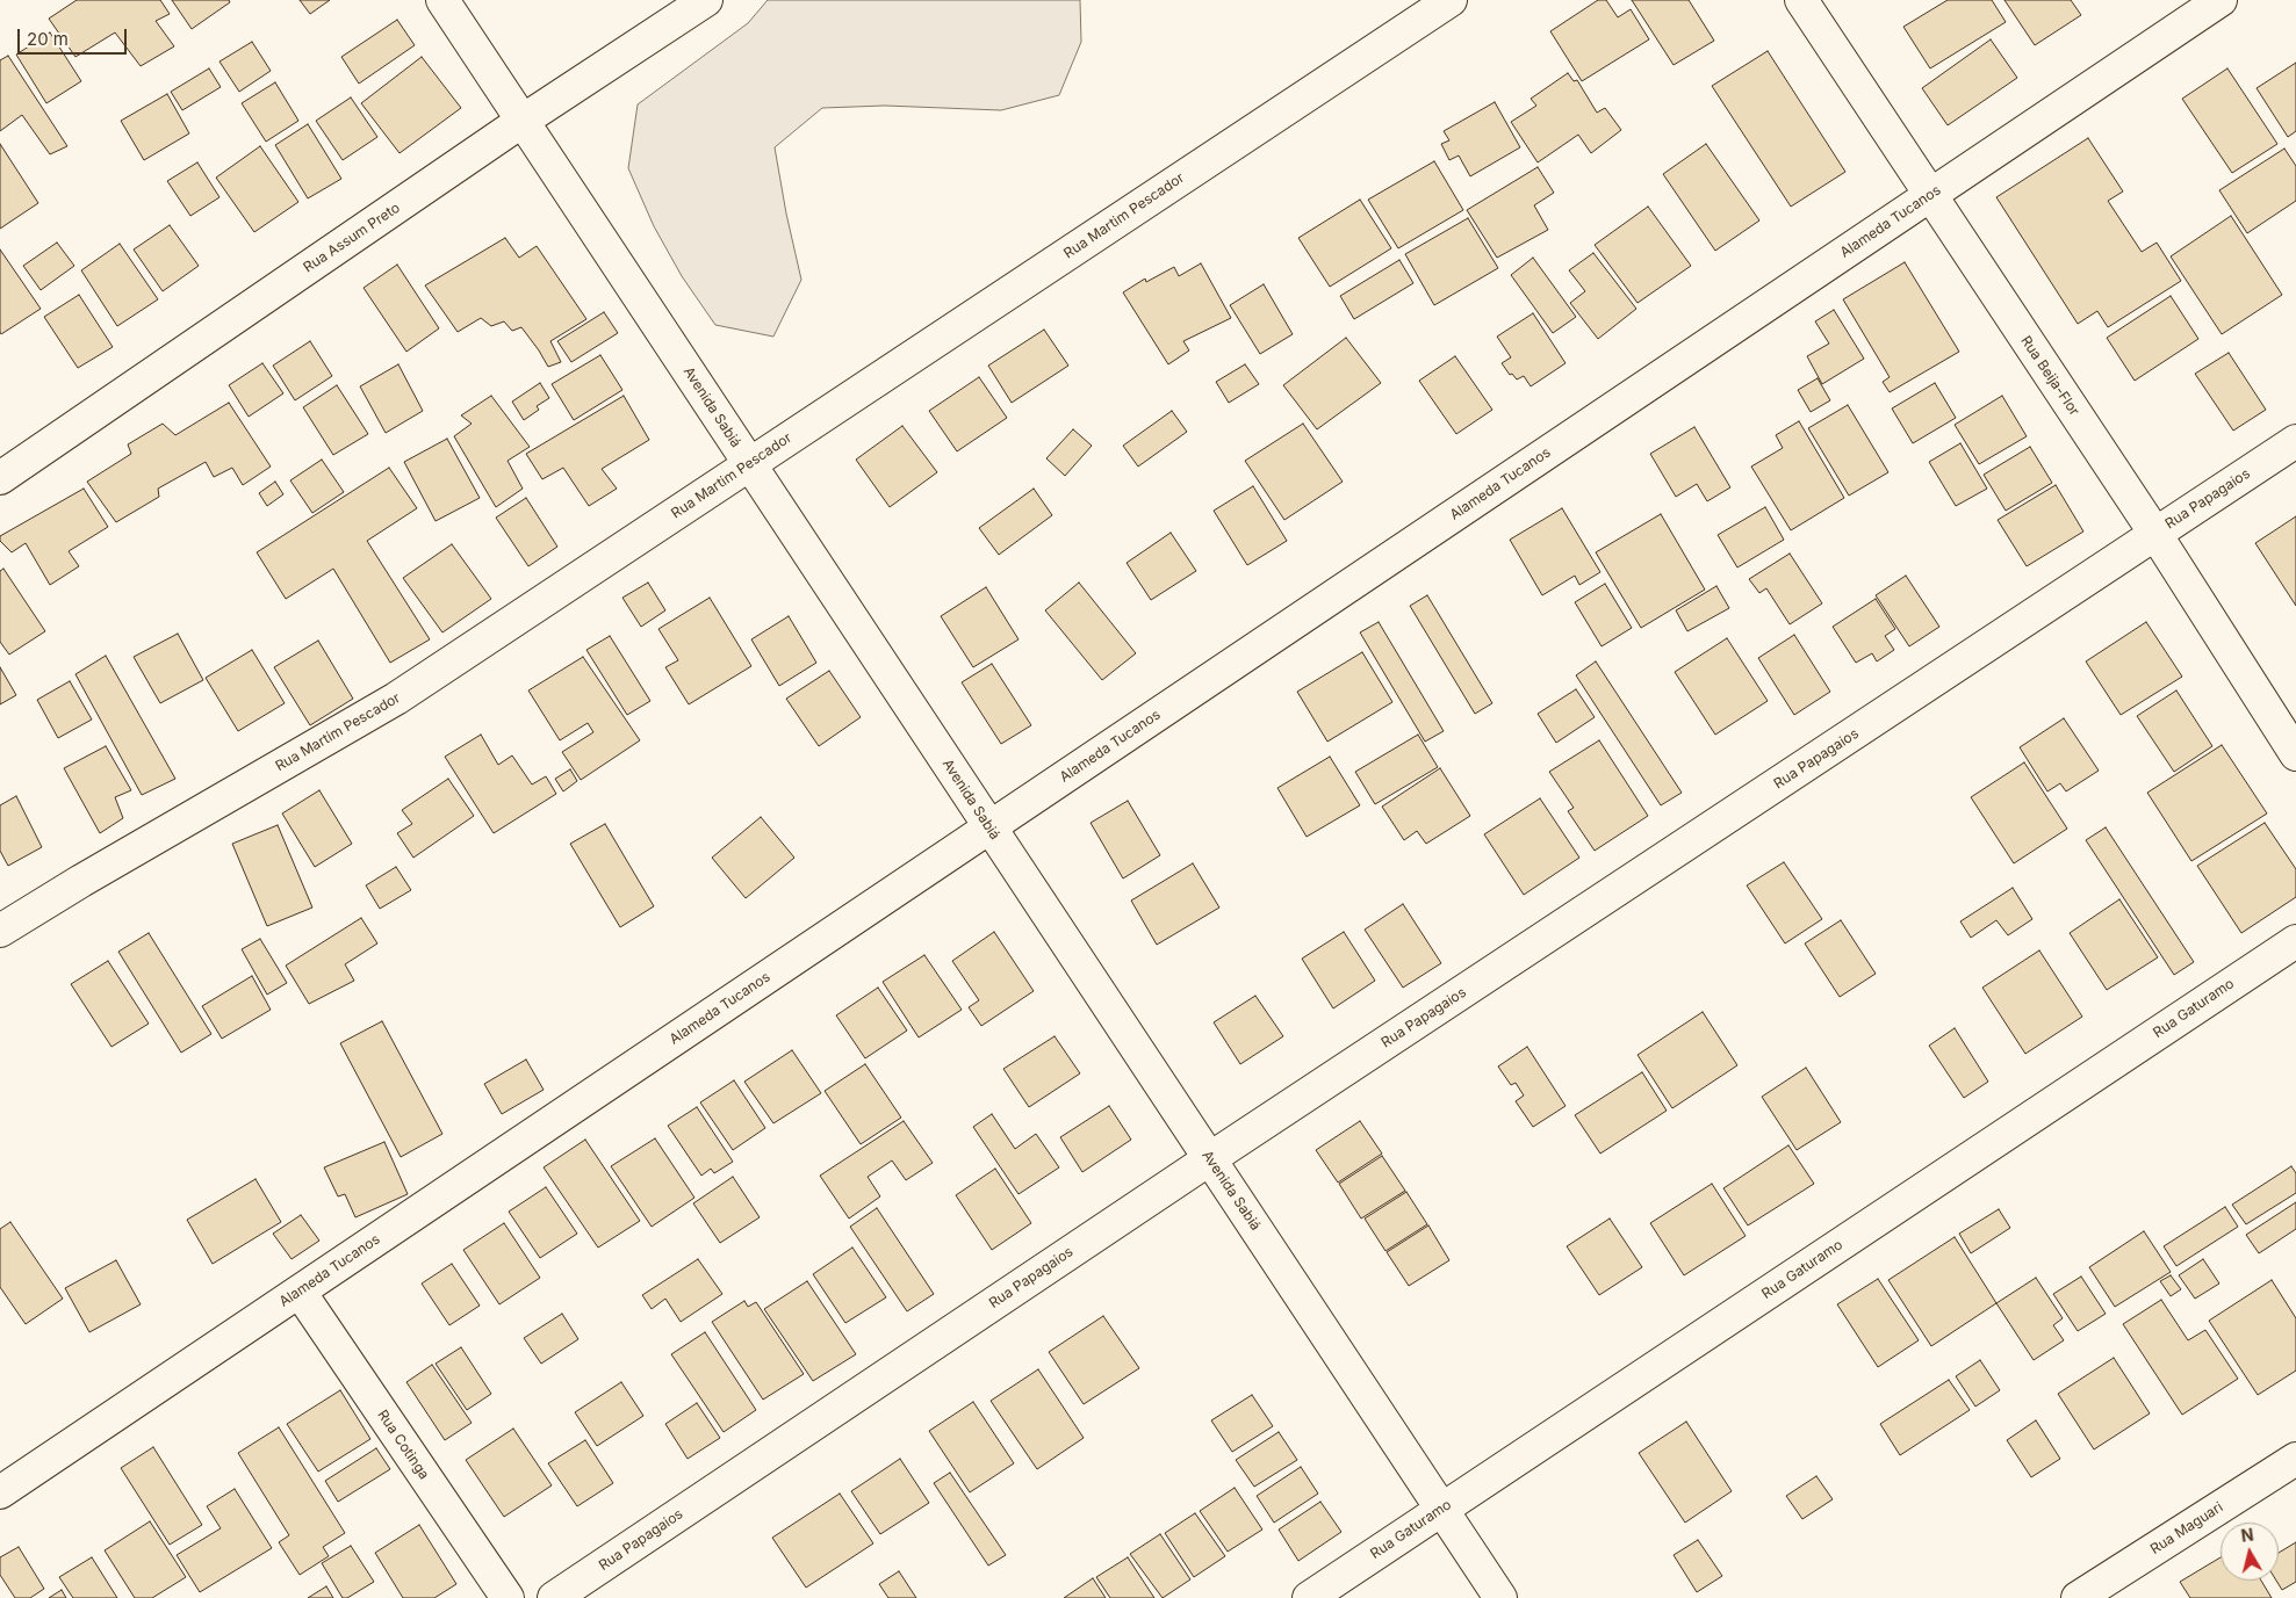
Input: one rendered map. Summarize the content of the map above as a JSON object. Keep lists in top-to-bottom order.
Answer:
{
  "streets": {
    "street": [
      "Rua Martim Pescador",
      "Alameda Tucanos",
      "Rua Assum Preto",
      "Rua Beija-Flor",
      "Avenida Sabiá",
      "Rua Papagaios",
      "Rua Gaturamo",
      "Rua Cotinga",
      "Rua Maguari"
    ]
  },
  "crossings": [
    ["Rua Martim Pescador", "Avenida Sabiá"],
    ["Alameda Tucanos", "Rua Beija-Flor"],
    ["Alameda Tucanos", "Avenida Sabiá"],
    ["Alameda Tucanos", "Rua Cotinga"],
    ["Rua Assum Preto", "Avenida Sabiá"],
    ["Rua Beija-Flor", "Rua Papagaios"],
    ["Avenida Sabiá", "Rua Papagaios"],
    ["Avenida Sabiá", "Rua Gaturamo"]
  ],
  "scale_bar": "20 m",
  "north": "top"
}
